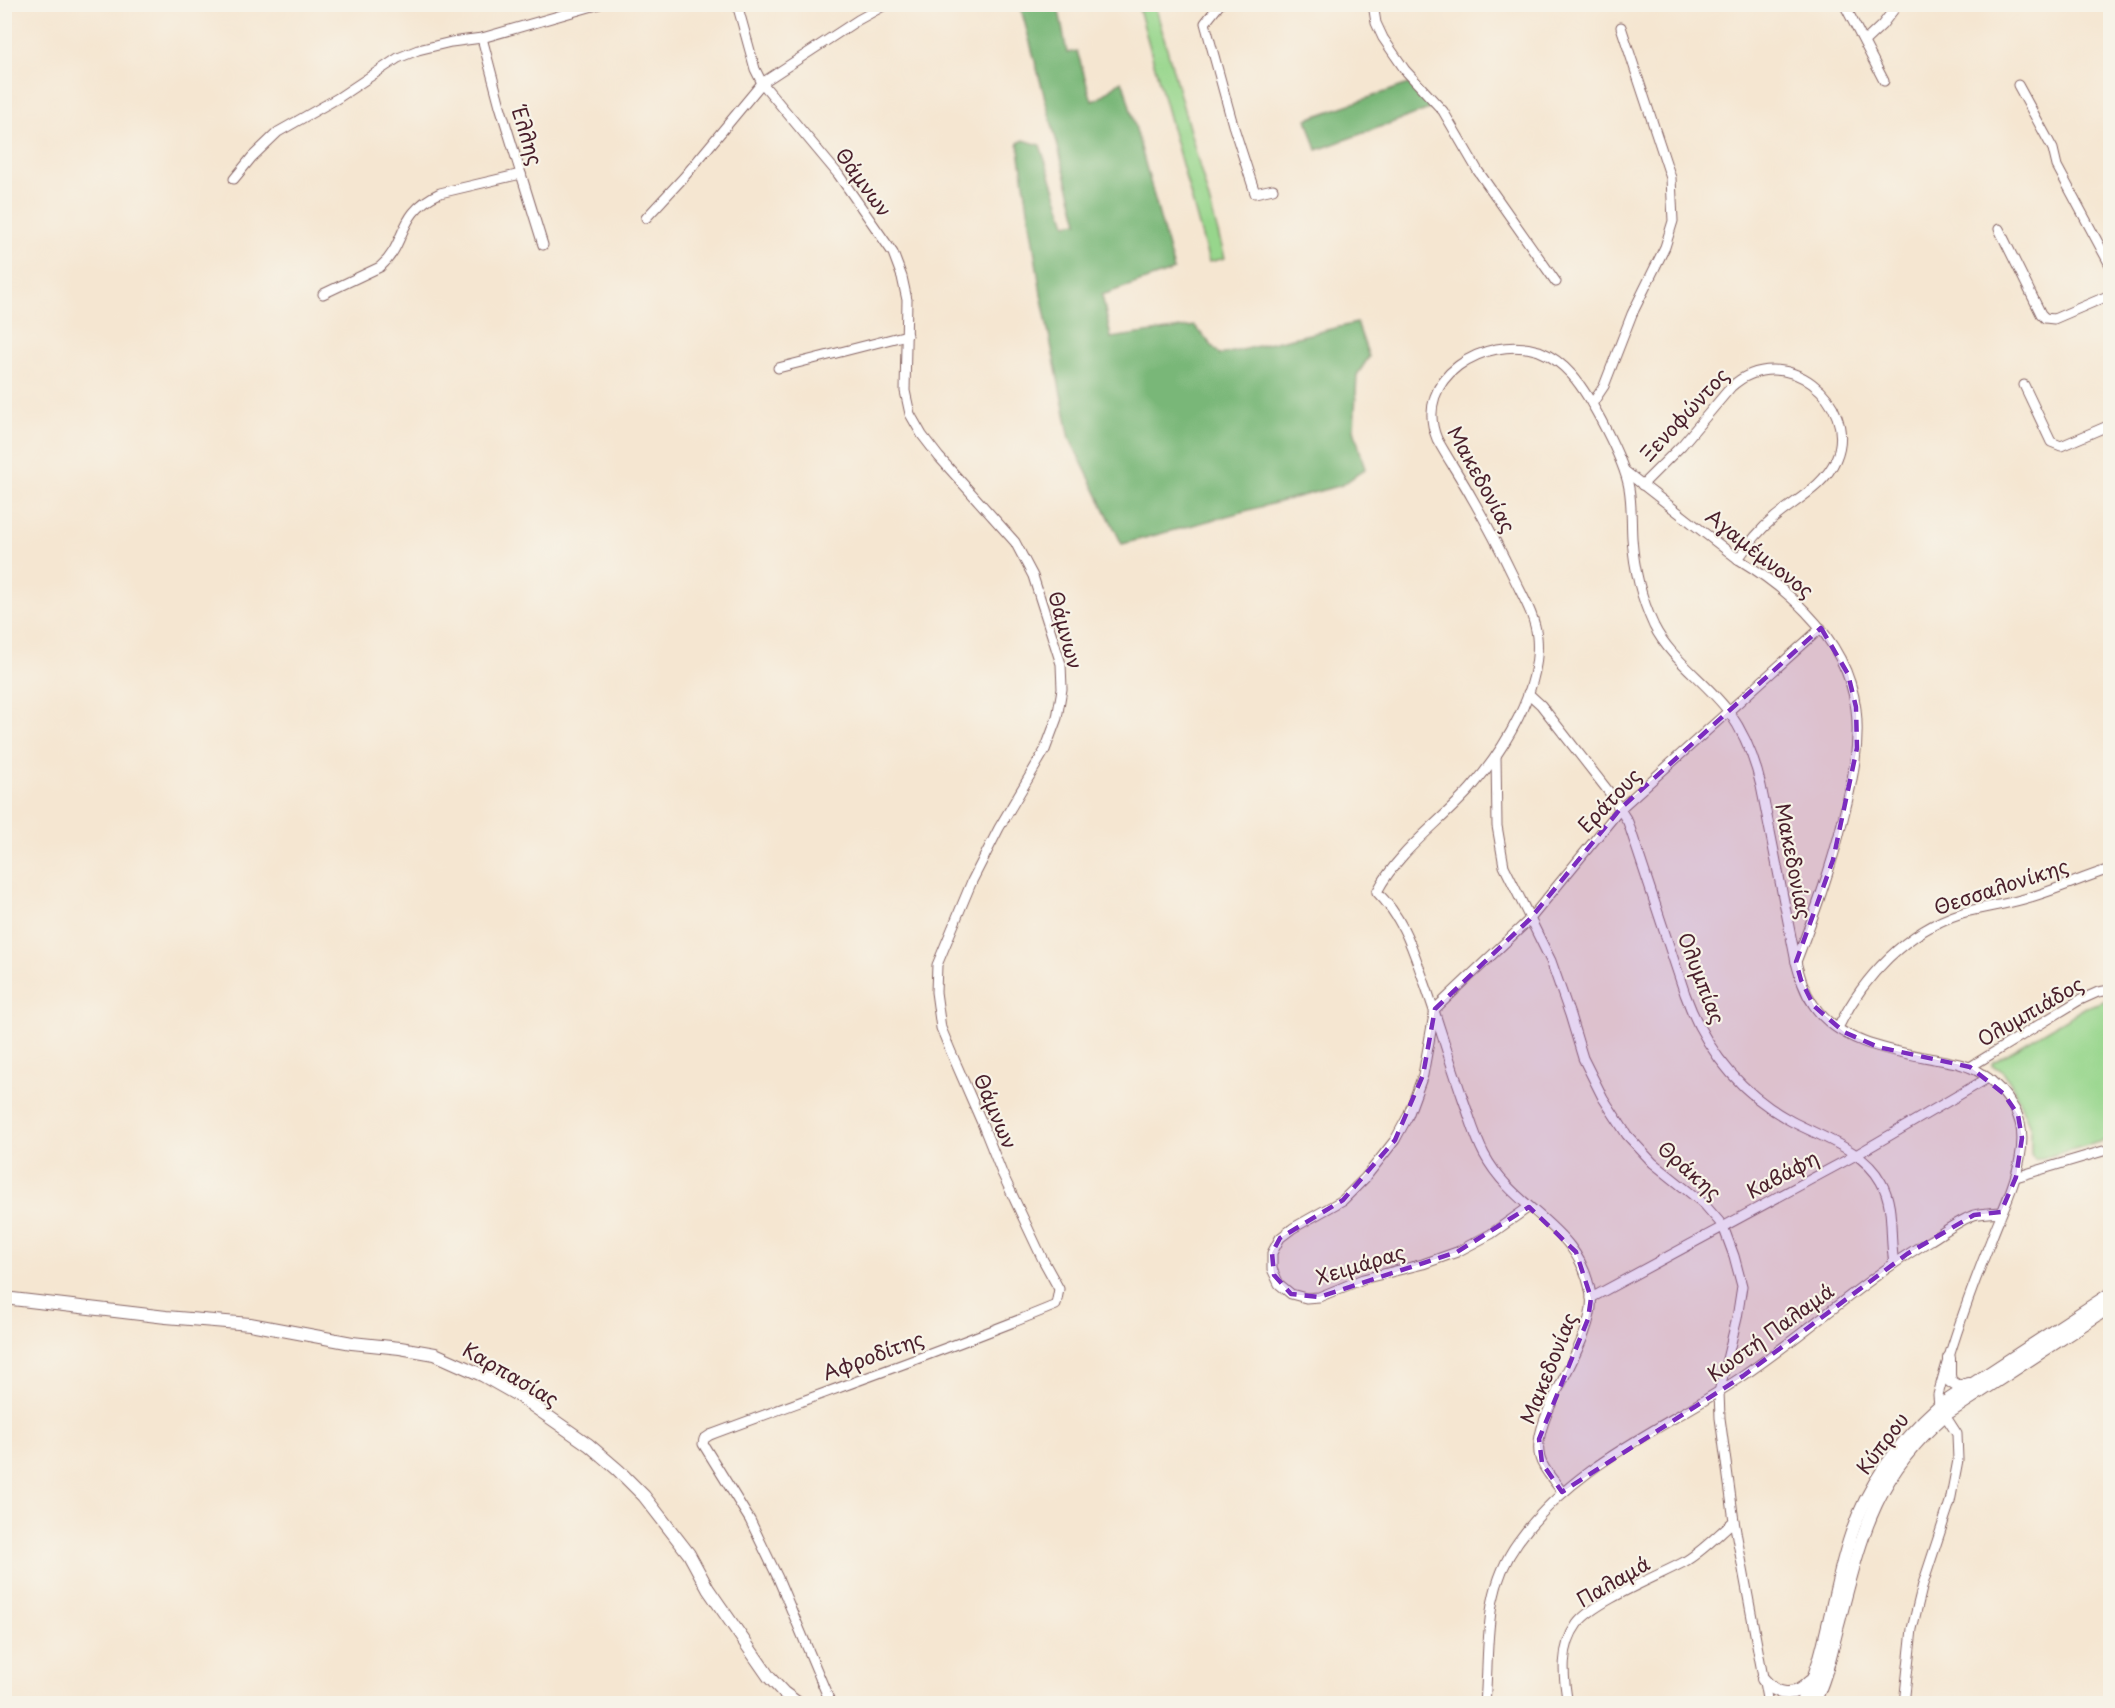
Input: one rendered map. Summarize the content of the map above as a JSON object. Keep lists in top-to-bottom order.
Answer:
{
  "streets": {
    "main road": ["Καρπασίας", "Κύπρου"],
    "street": [
      "Έλλης",
      "Θάμνων",
      "Ξενοφώντος",
      "Μακεδονίας",
      "Αγαμέμνονος",
      "Εράτους",
      "Θεσσαλονίκης",
      "Ολυμπίας",
      "Ολυμπιάδος",
      "Θράκης",
      "Καβάφη",
      "Χειμάρας",
      "Κωστή Παλαμά",
      "Αφροδίτης",
      "Παλαμά"
    ]
  },
  "crossings": [
    ["Θάμνων", "Αφροδίτης"],
    ["Ξενοφώντος", "Αγαμέμνονος"],
    ["Μακεδονίας", "Αγαμέμνονος"],
    ["Μακεδονίας", "Εράτους"],
    ["Μακεδονίας", "Θεσσαλονίκης"],
    ["Μακεδονίας", "Ολυμπίας"],
    ["Μακεδονίας", "Ολυμπιάδος"],
    ["Μακεδονίας", "Θράκης"],
    ["Μακεδονίας", "Καβάφη"],
    ["Μακεδονίας", "Χειμάρας"],
    ["Μακεδονίας", "Κωστή Παλαμά"],
    ["Μακεδονίας", "Κύπρου"],
    ["Αγαμέμνονος", "Εράτους"],
    ["Εράτους", "Ολυμπίας"],
    ["Εράτους", "Θράκης"],
    ["Εράτους", "Χειμάρας"],
    ["Ολυμπίας", "Καβάφη"],
    ["Ολυμπίας", "Κωστή Παλαμά"],
    ["Θράκης", "Καβάφη"],
    ["Θράκης", "Κωστή Παλαμά"],
    ["Θράκης", "Παλαμά"]
  ]
}
